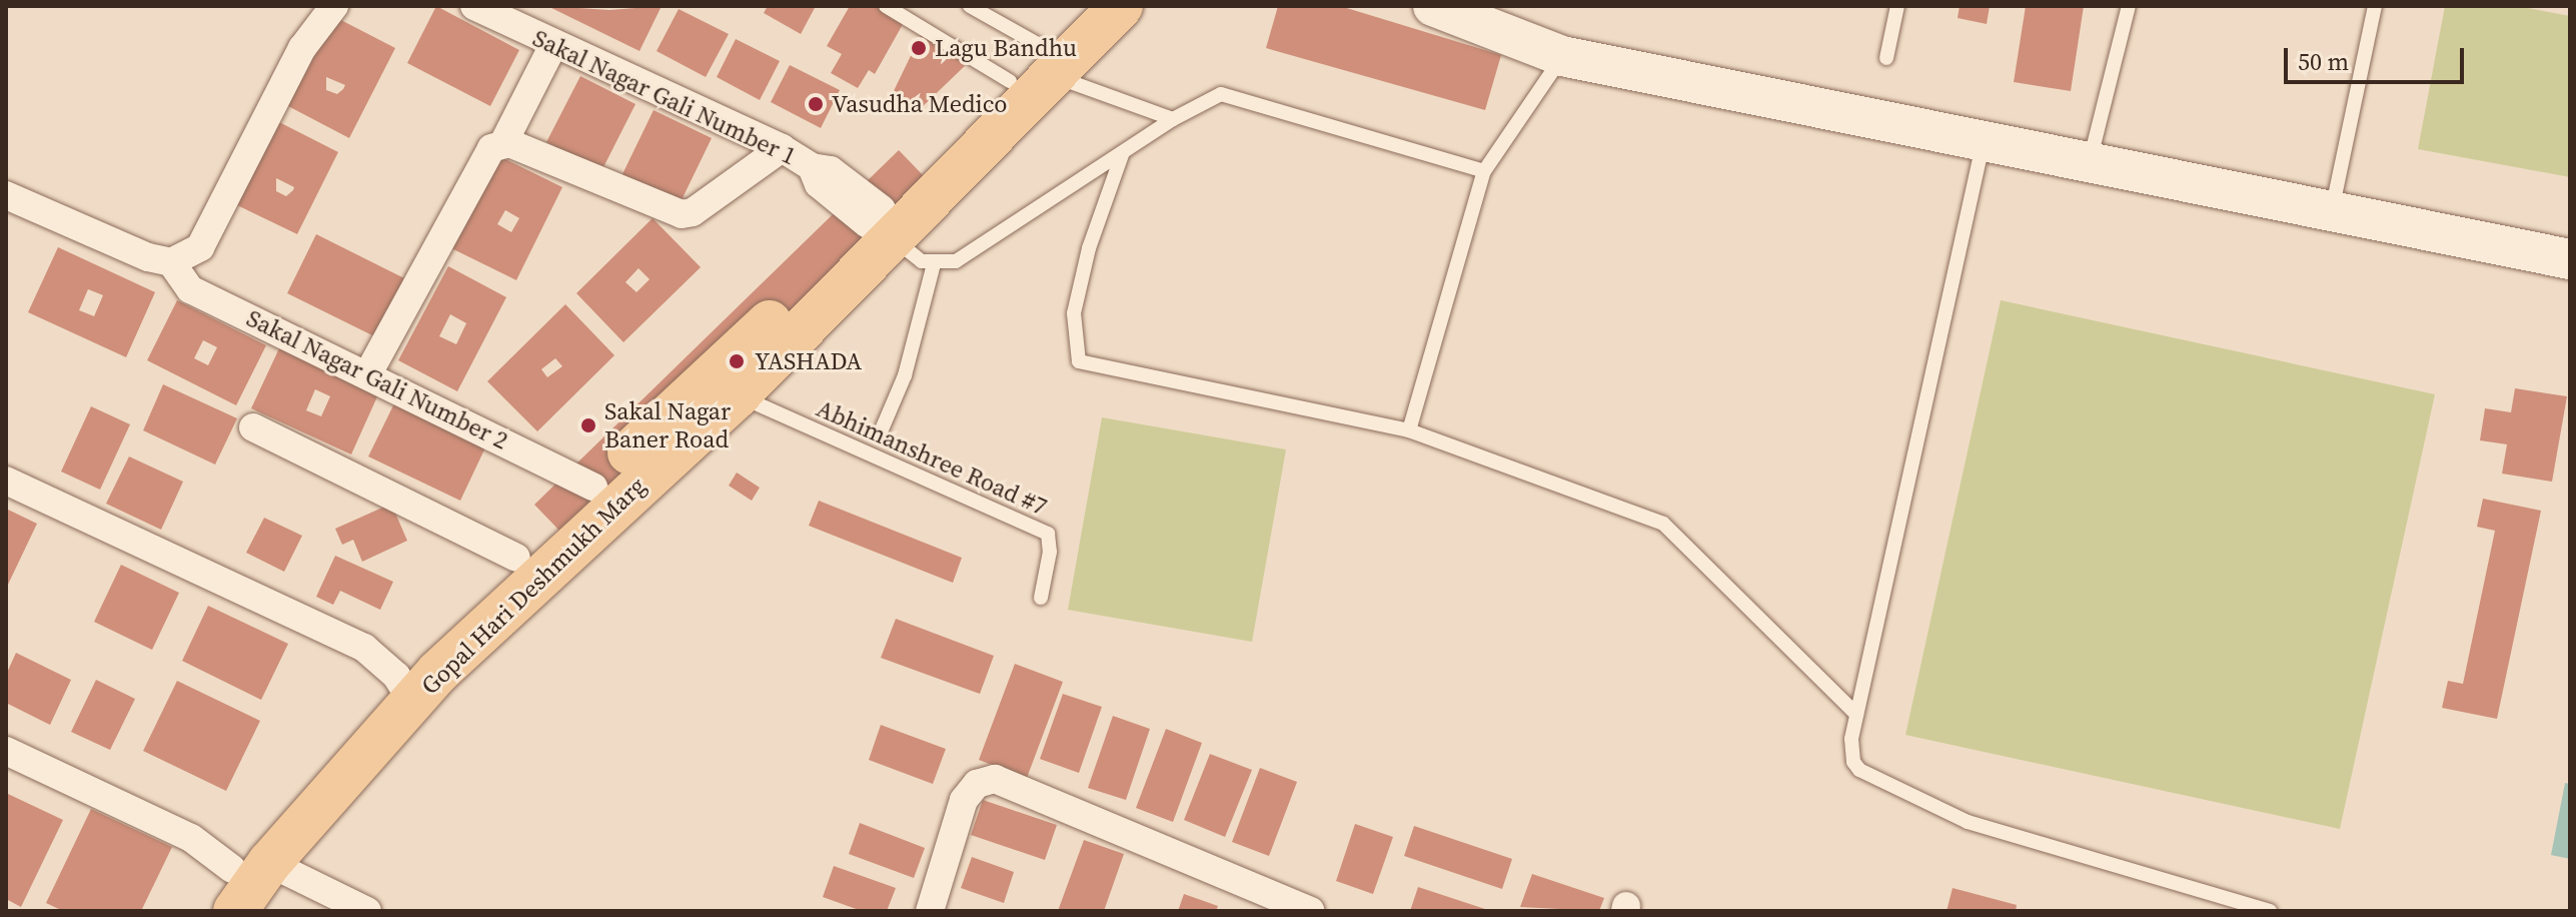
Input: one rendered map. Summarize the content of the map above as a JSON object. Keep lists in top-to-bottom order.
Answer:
{
  "streets": {
    "main road": ["Gopal Hari Deshmukh Marg"],
    "street": ["Sakal Nagar Gali Number 1", "Sakal Nagar Gali Number 2"],
    "lane": ["Abhimanshree Road #7"]
  },
  "crossings": [
    ["Sakal Nagar Gali Number 1", "Gopal Hari Deshmukh Marg"],
    ["Sakal Nagar Gali Number 2", "Gopal Hari Deshmukh Marg"],
    ["Abhimanshree Road #7", "Gopal Hari Deshmukh Marg"]
  ],
  "places": [
    "Lagu Bandhu",
    "Vasudha Medico",
    "YASHADA",
    "Sakal Nagar Baner Road"
  ],
  "scale_bar": "50 m"
}
